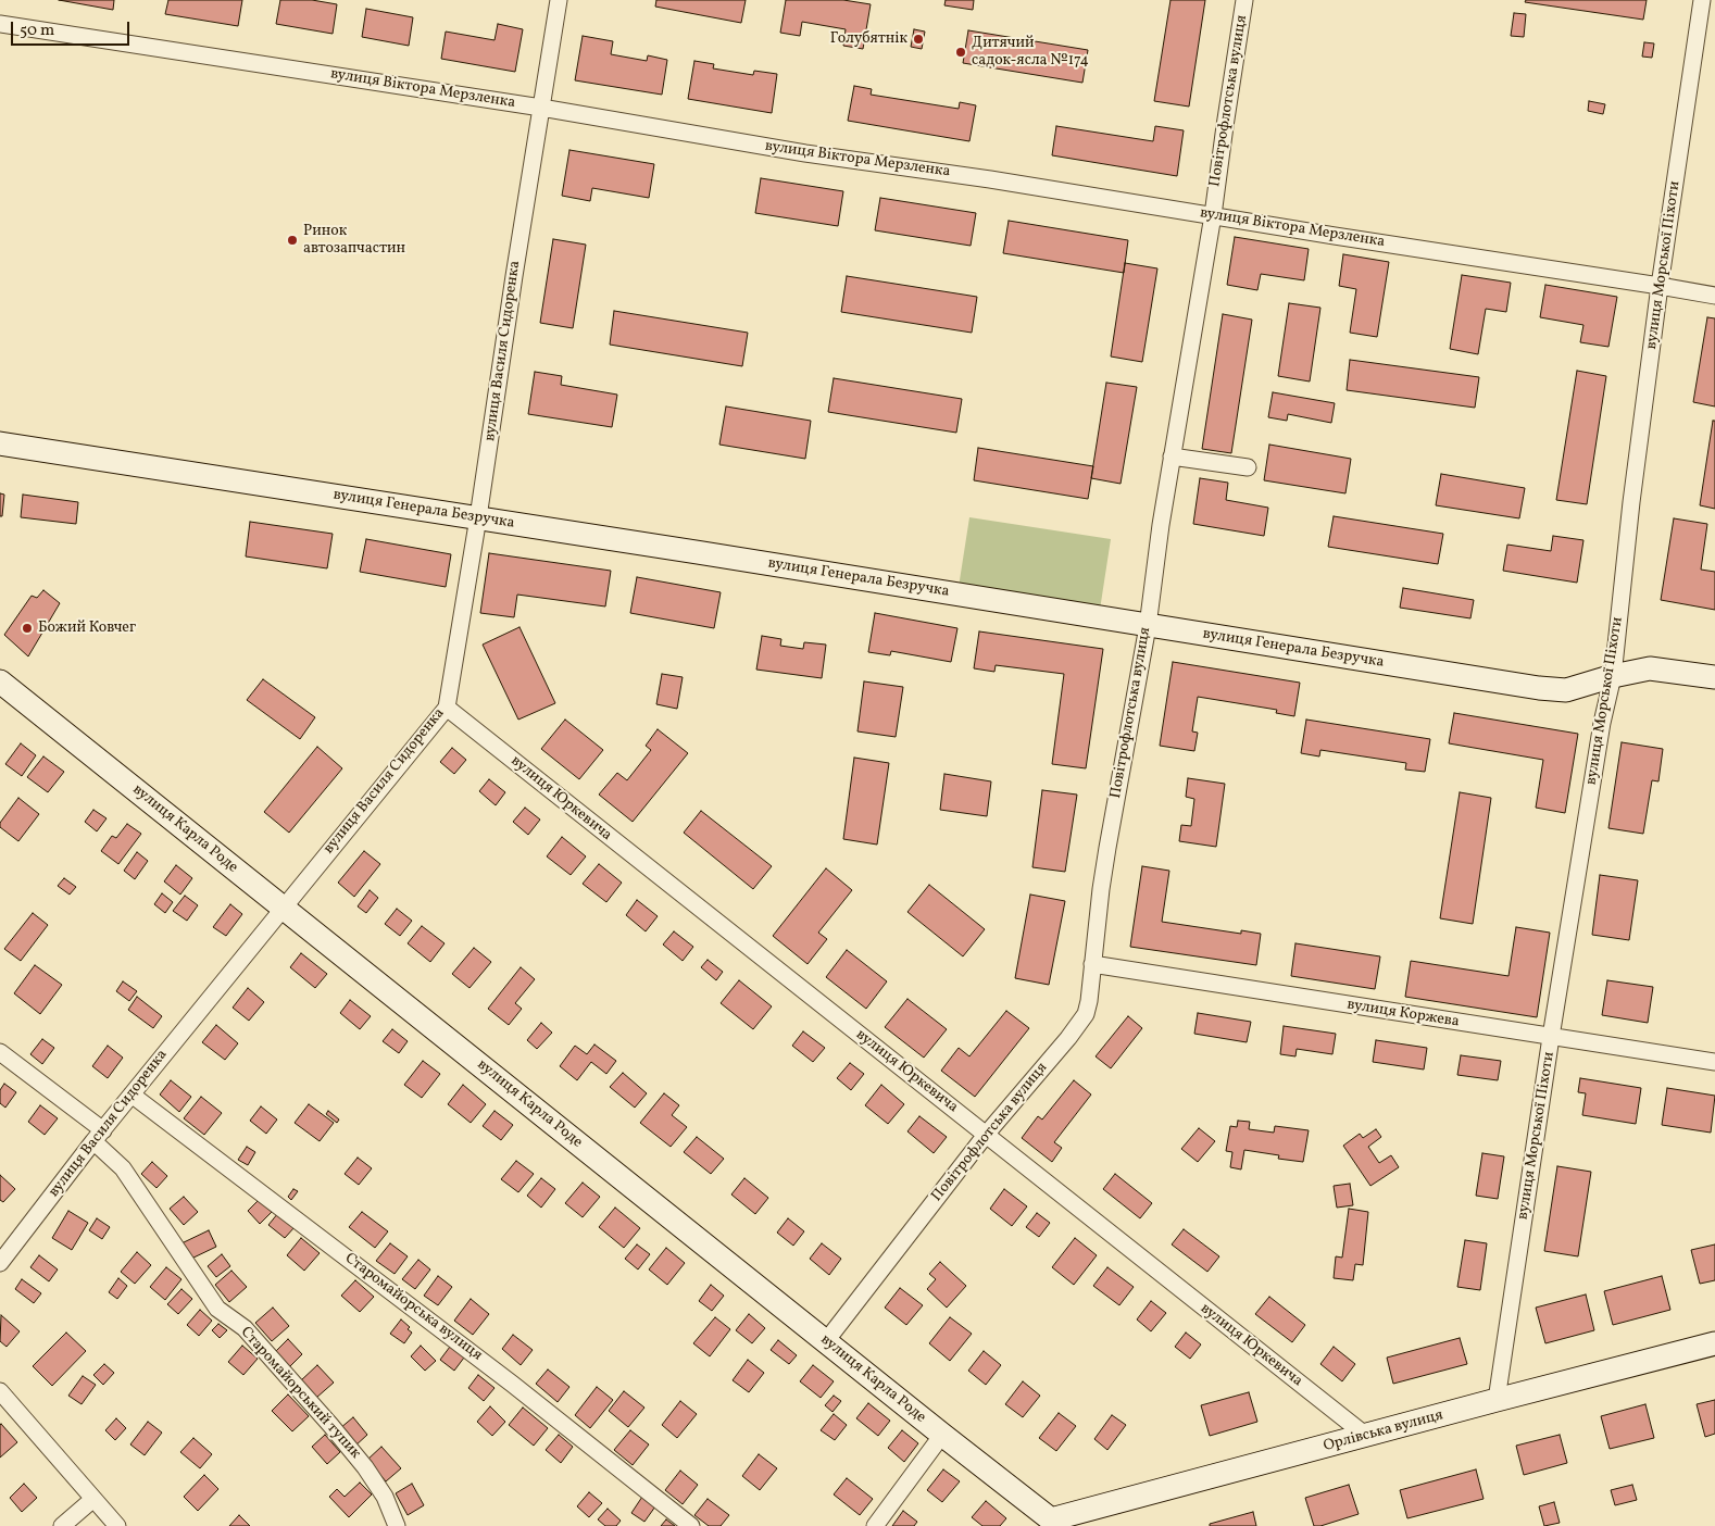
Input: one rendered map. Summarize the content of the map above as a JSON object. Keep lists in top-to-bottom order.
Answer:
{
  "streets": {
    "street": [
      "вулиця Віктора Мерзленка",
      "Повітрофлотська вулиця",
      "вулиця Морської Піхоти",
      "вулиця Василя Сидоренка",
      "вулиця Генерала Безручка",
      "вулиця Юркевича",
      "вулиця Карла Роде",
      "вулиця Коржева",
      "Старомайорська вулиця",
      "Старомайорський тупик",
      "Орлівська вулиця"
    ]
  },
  "crossings": [
    ["вулиця Віктора Мерзленка", "Повітрофлотська вулиця"],
    ["вулиця Віктора Мерзленка", "вулиця Морської Піхоти"],
    ["вулиця Віктора Мерзленка", "вулиця Василя Сидоренка"],
    ["Повітрофлотська вулиця", "вулиця Генерала Безручка"],
    ["Повітрофлотська вулиця", "вулиця Юркевича"],
    ["Повітрофлотська вулиця", "вулиця Карла Роде"],
    ["Повітрофлотська вулиця", "вулиця Коржева"],
    ["вулиця Морської Піхоти", "вулиця Генерала Безручка"],
    ["вулиця Морської Піхоти", "вулиця Коржева"],
    ["вулиця Морської Піхоти", "Орлівська вулиця"],
    ["вулиця Василя Сидоренка", "вулиця Генерала Безручка"],
    ["вулиця Василя Сидоренка", "вулиця Юркевича"],
    ["вулиця Василя Сидоренка", "вулиця Карла Роде"],
    ["вулиця Василя Сидоренка", "Старомайорська вулиця"],
    ["вулиця Василя Сидоренка", "Старомайорський тупик"],
    ["вулиця Юркевича", "Орлівська вулиця"],
    ["вулиця Карла Роде", "Орлівська вулиця"]
  ],
  "places": [
    "Голубятнік",
    "Дитячий садок-ясла №174",
    "Ринок автозапчастин",
    "Божий Ковчег"
  ],
  "scale_bar": "50 m"
}
